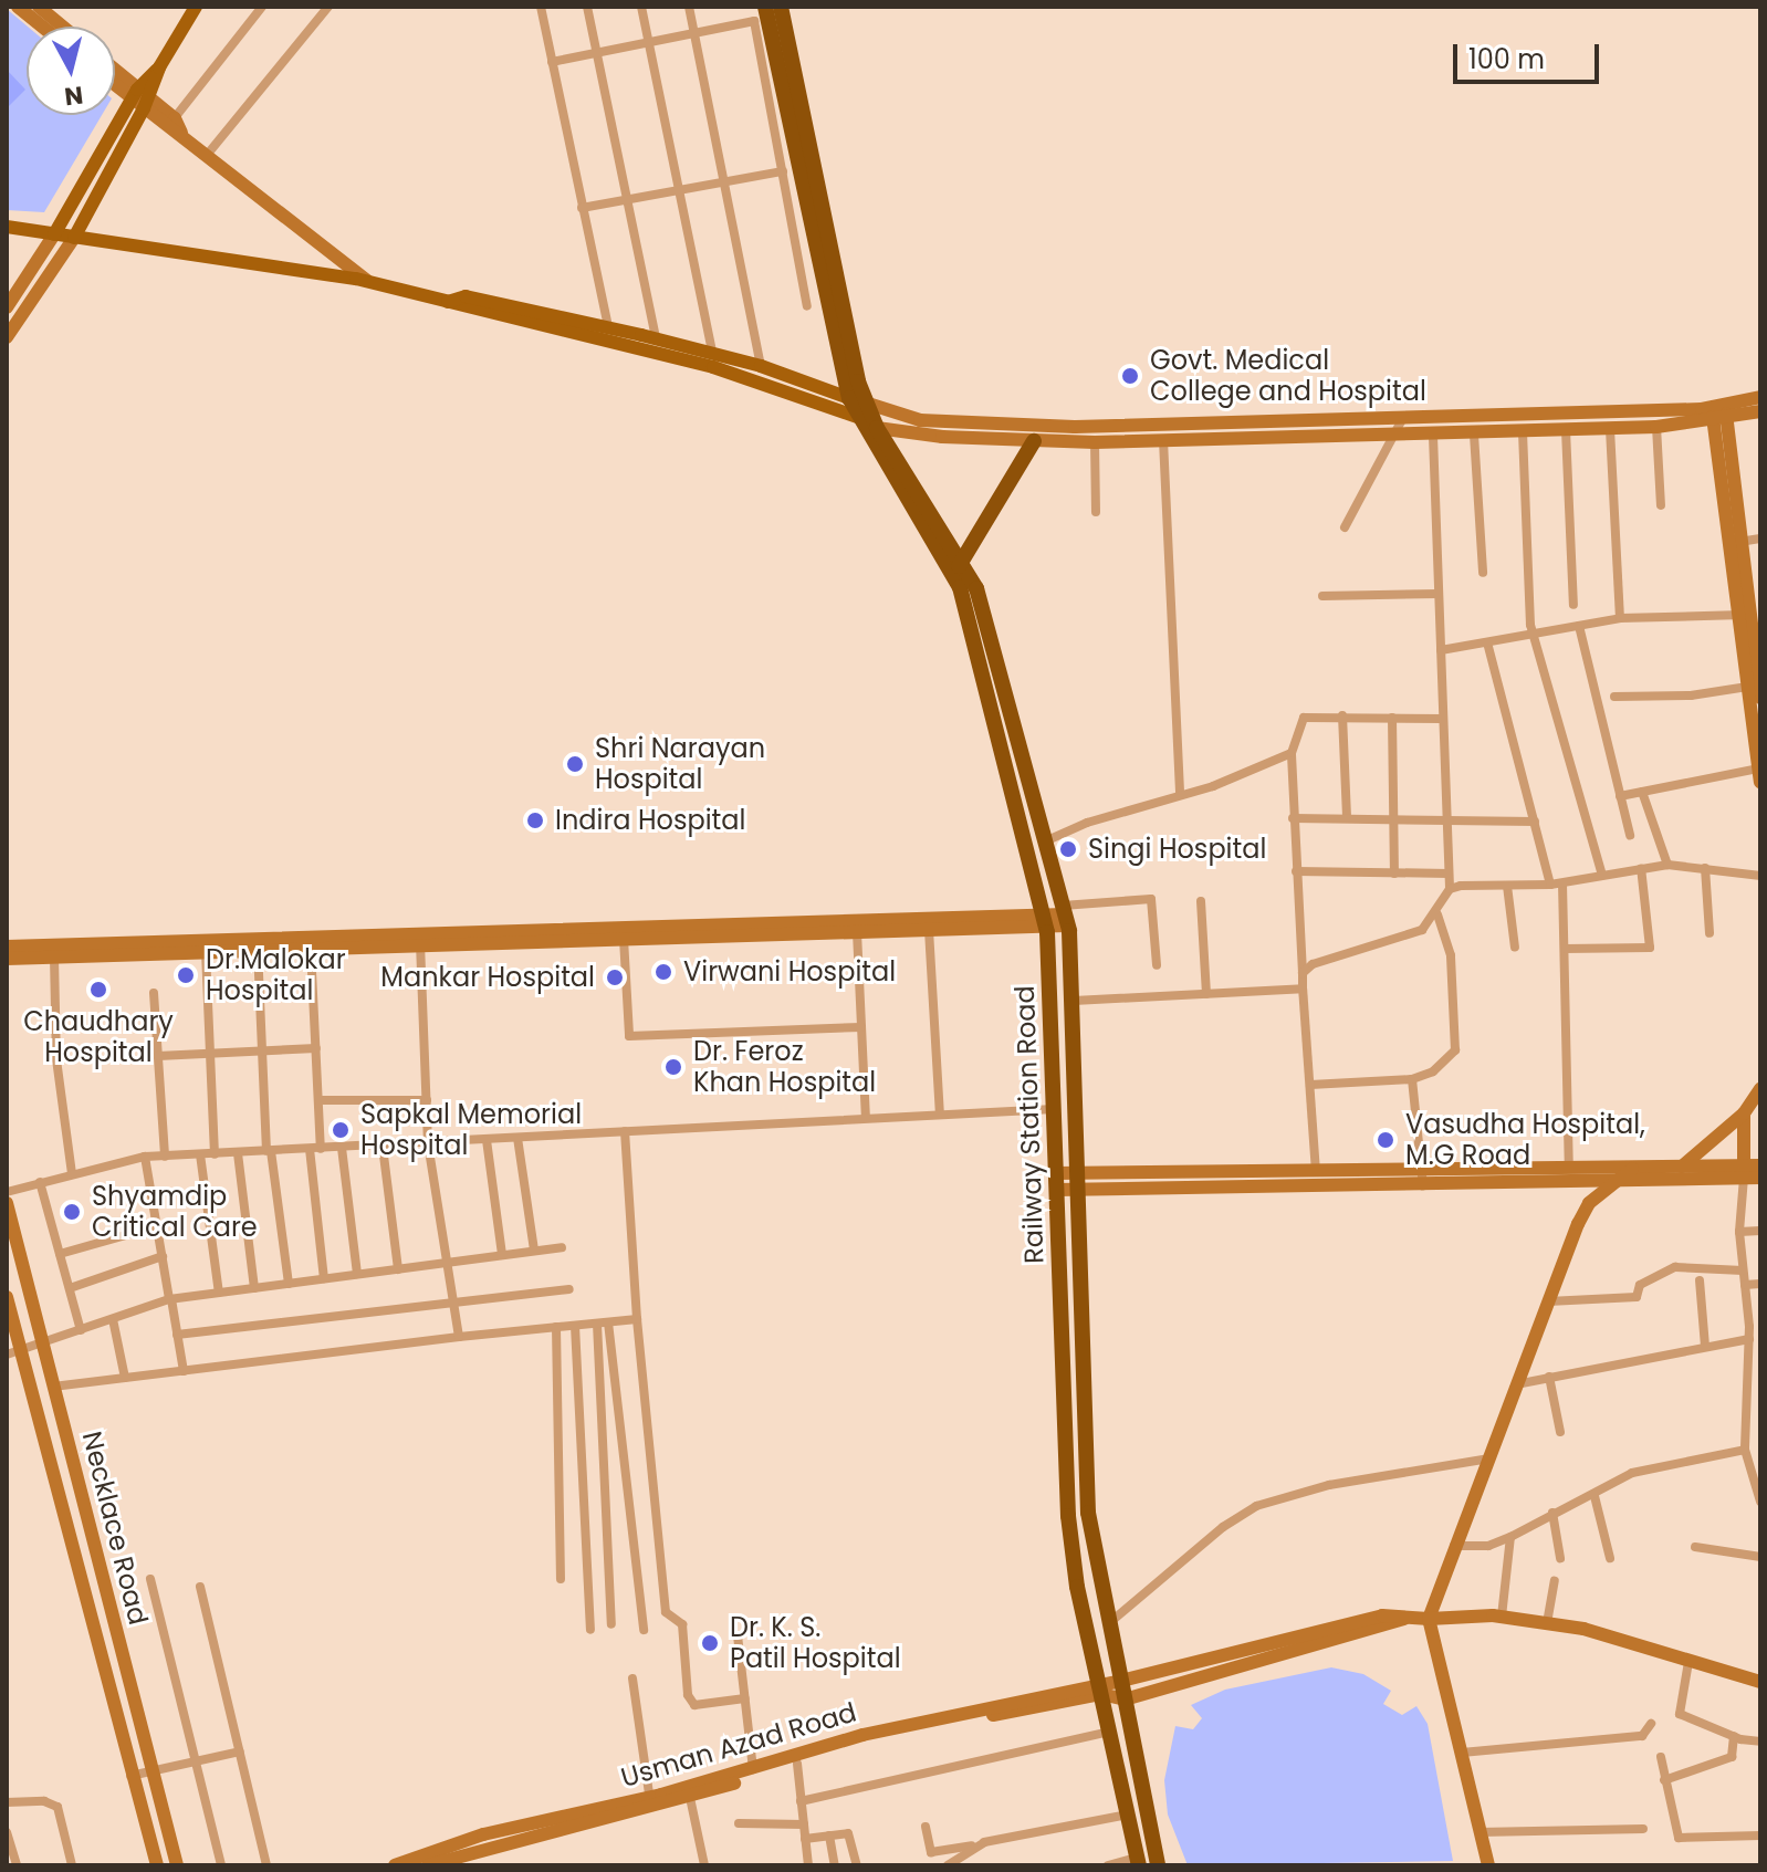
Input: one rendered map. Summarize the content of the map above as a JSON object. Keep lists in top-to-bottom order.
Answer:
{
  "streets": {
    "highway": ["Railway Station Road"],
    "main road": ["Necklace Road", "Usman Azad Road"]
  },
  "crossings": [
    ["Railway Station Road", "Usman Azad Road"]
  ],
  "places": [
    "Govt. Medical College and Hospital",
    "Shri Narayan Hospital",
    "Indira Hospital",
    "Singi Hospital",
    "Virwani Hospital",
    "Dr.Malokar Hospital",
    "Mankar Hospital",
    "Chaudhary Hospital",
    "Dr. Feroz Khan Hospital",
    "Sapkal Memorial Hospital",
    "Vasudha Hospital, M.G Road",
    "Shyamdip Critical Care",
    "Dr. K. S. Patil Hospital"
  ],
  "scale_bar": "100 m",
  "north": "bottom"
}
